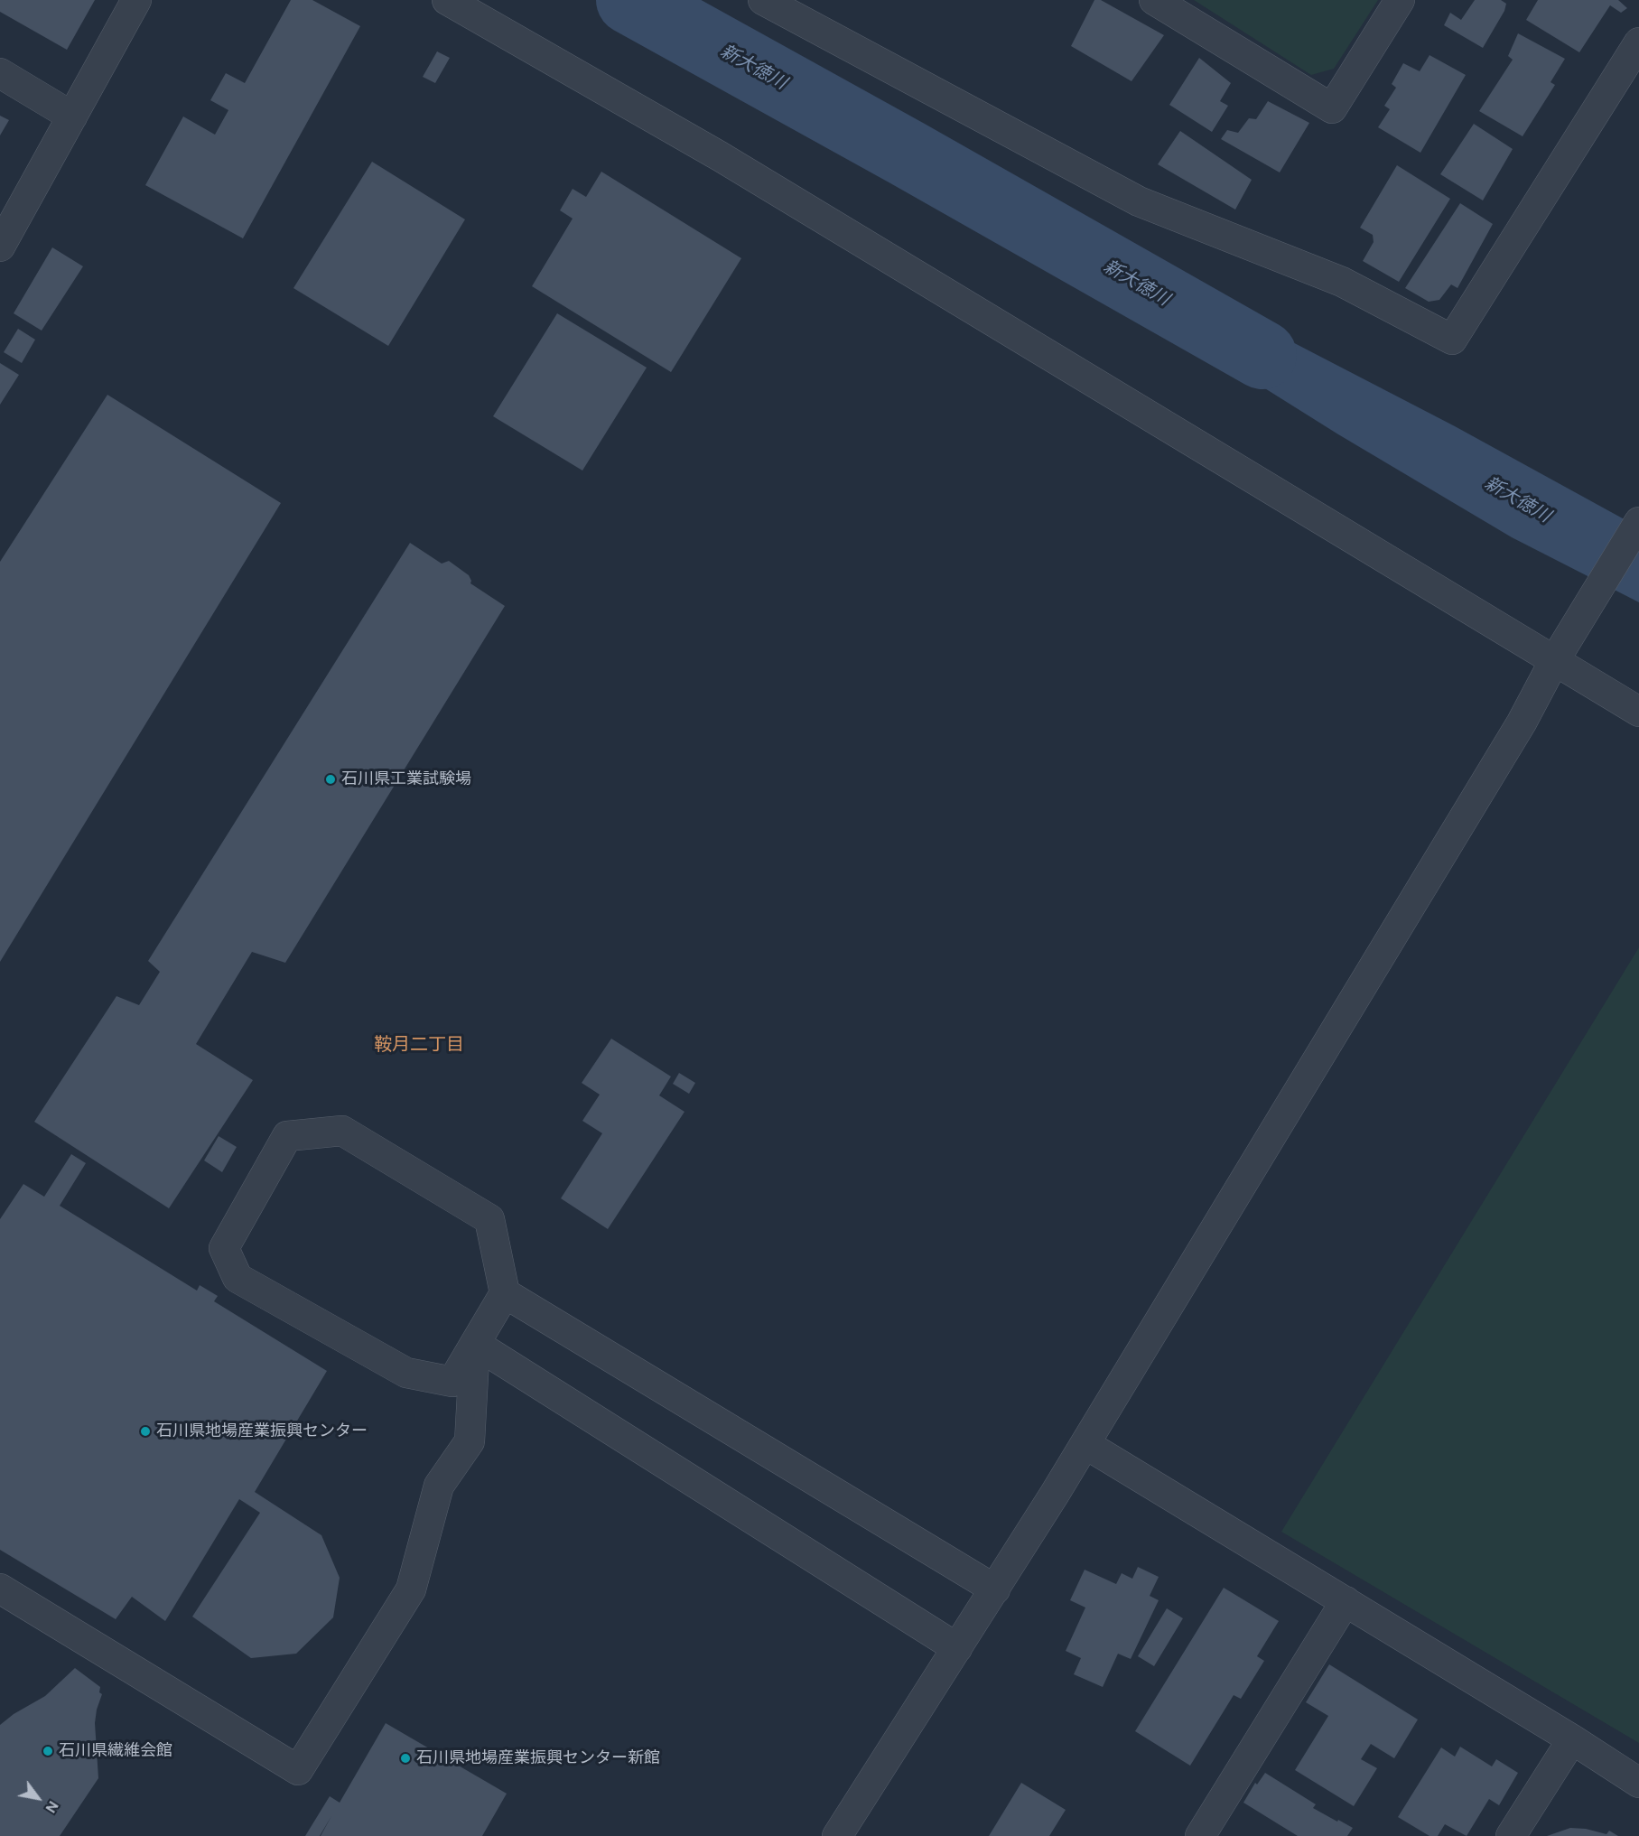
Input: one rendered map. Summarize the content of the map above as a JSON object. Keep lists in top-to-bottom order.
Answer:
{
  "districts": ["鞍月二丁目"],
  "water": ["新大徳川"],
  "places": [
    "石川県工業試験場",
    "石川県地場産業振興センター",
    "石川県繊維会館",
    "石川県地場産業振興センター新館"
  ],
  "north": "bottom right"
}
